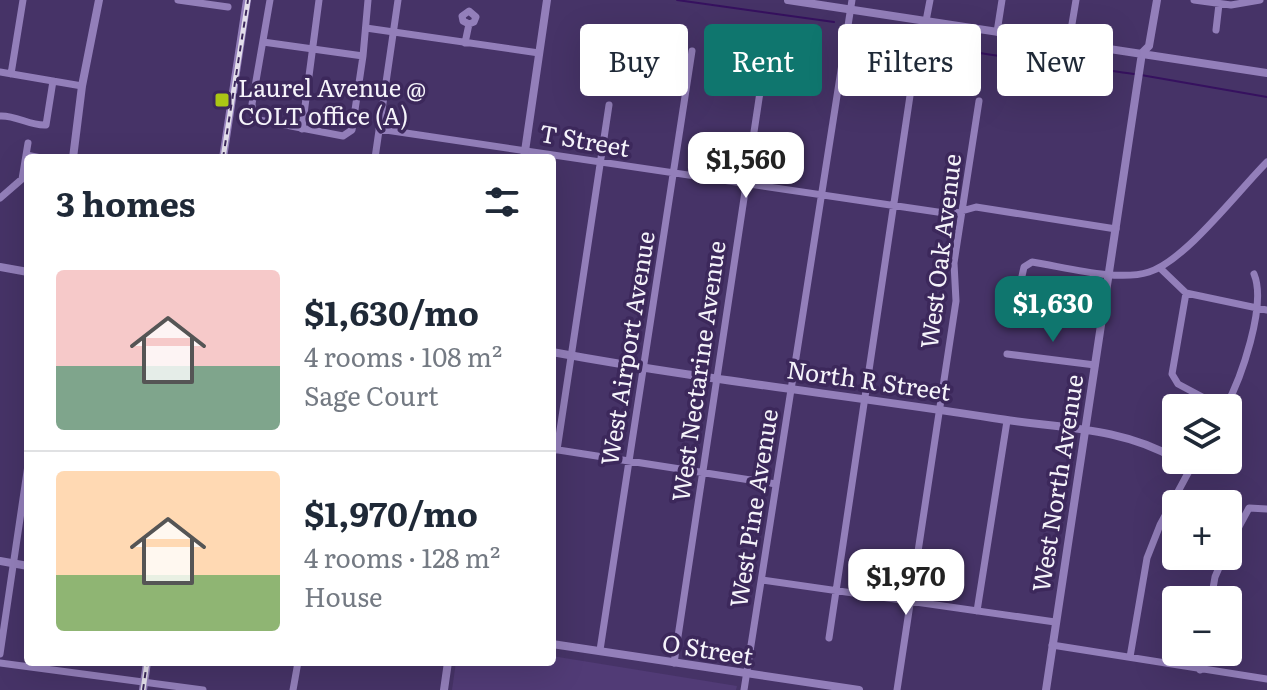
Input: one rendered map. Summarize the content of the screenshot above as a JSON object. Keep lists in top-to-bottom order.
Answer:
{
  "streets": {
    "street": [
      "T Street",
      "West Oak Avenue",
      "West Airport Avenue",
      "West Nectarine Avenue",
      "North R Street",
      "West North Avenue",
      "West Pine Avenue",
      "O Street"
    ]
  },
  "crossings": [
    ["T Street", "West Oak Avenue"],
    ["T Street", "West Airport Avenue"],
    ["T Street", "West Nectarine Avenue"],
    ["T Street", "West North Avenue"],
    ["T Street", "West Pine Avenue"],
    ["West Oak Avenue", "North R Street"],
    ["West Airport Avenue", "North R Street"],
    ["West Airport Avenue", "O Street"],
    ["West Nectarine Avenue", "North R Street"],
    ["West Nectarine Avenue", "O Street"],
    ["North R Street", "West North Avenue"],
    ["North R Street", "West Pine Avenue"],
    ["West Pine Avenue", "O Street"]
  ],
  "places": {
    "transit": ["Laurel Avenue @ COLT office (A)"]
  },
  "page": {
    "chip": [
      "Buy",
      "Rent",
      "Filters",
      "New"
    ],
    "price": ["$1,560", "$1,630", "$1,970"],
    "heading": "3 homes",
    "list": [
      {
        "name": "$1,630/mo",
        "note": "4 rooms · 108 m² · Sage Court"
      },
      {
        "name": "$1,970/mo",
        "note": "4 rooms · 128 m² · House"
      }
    ],
    "map_buttons": ["+", "−"]
  }
}
